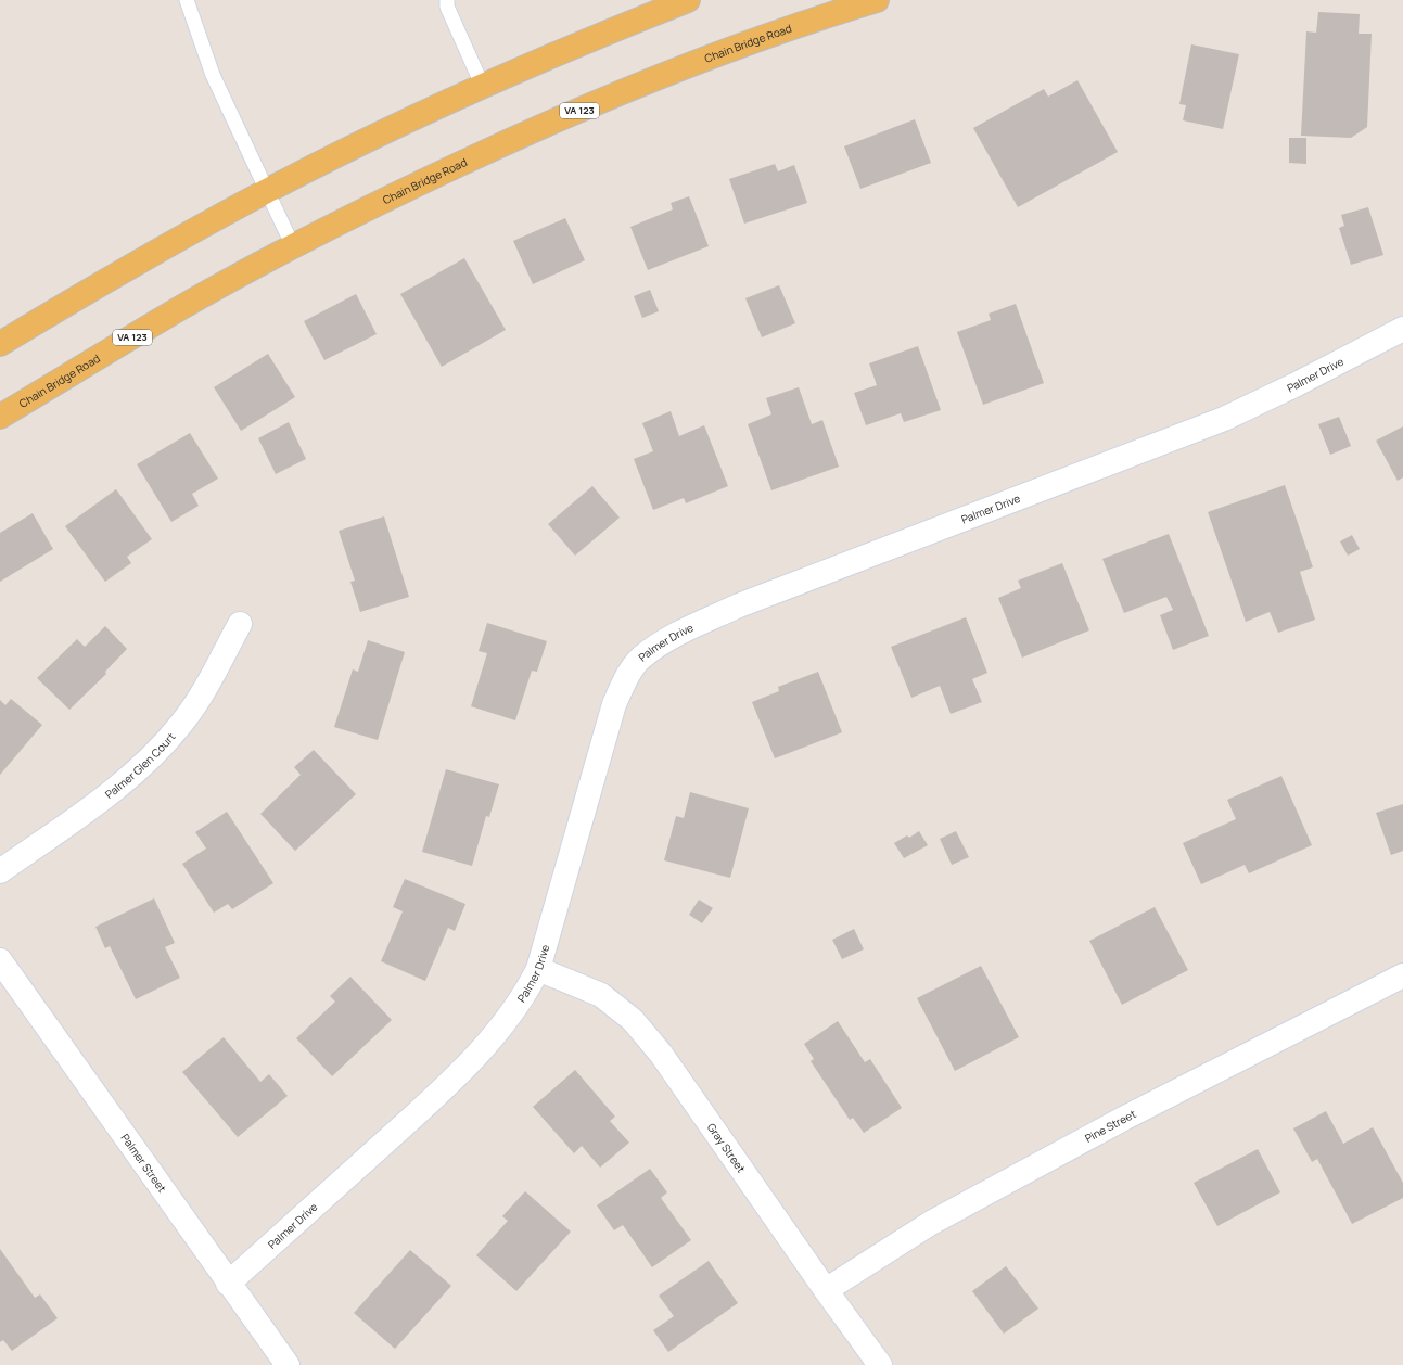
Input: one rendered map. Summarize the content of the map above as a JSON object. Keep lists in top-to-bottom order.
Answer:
{
  "streets": {
    "main road": ["Chain Bridge Road", "VA 123"],
    "street": [
      "Palmer Drive",
      "Palmer Glen Court",
      "Pine Street",
      "Gray Street",
      "Palmer Street"
    ]
  },
  "crossings": [
    ["Palmer Drive", "Gray Street"],
    ["Palmer Drive", "Palmer Street"],
    ["Pine Street", "Gray Street"]
  ]
}
